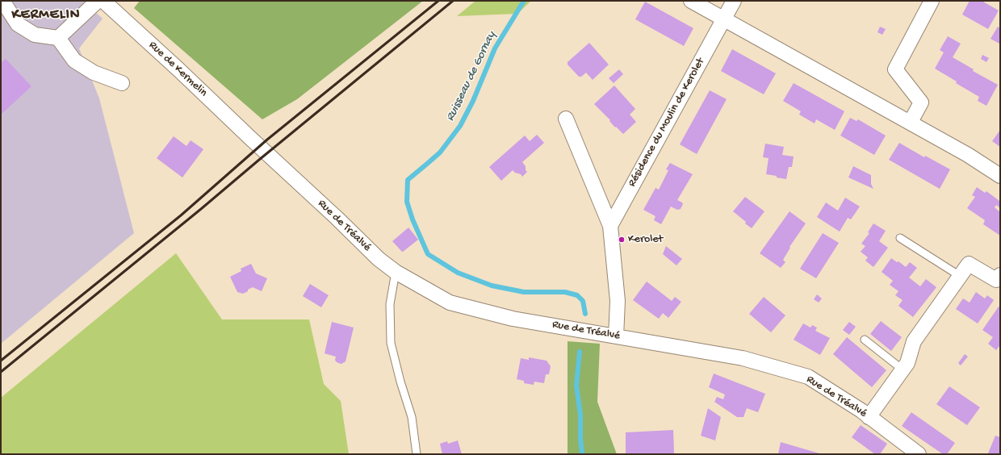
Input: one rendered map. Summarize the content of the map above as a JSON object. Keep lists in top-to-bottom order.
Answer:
{
  "streets": {
    "street": ["Rue de Kermelin", "Résidence du Moulin de Kerolet", "Rue de Tréalvé"]
  },
  "crossings": [
    ["Rue de Kermelin", "Rue de Tréalvé"]
  ],
  "districts": ["KERMELIN"],
  "water": ["Ruisseau de Gornay"],
  "places": ["Kerolet"]
}
